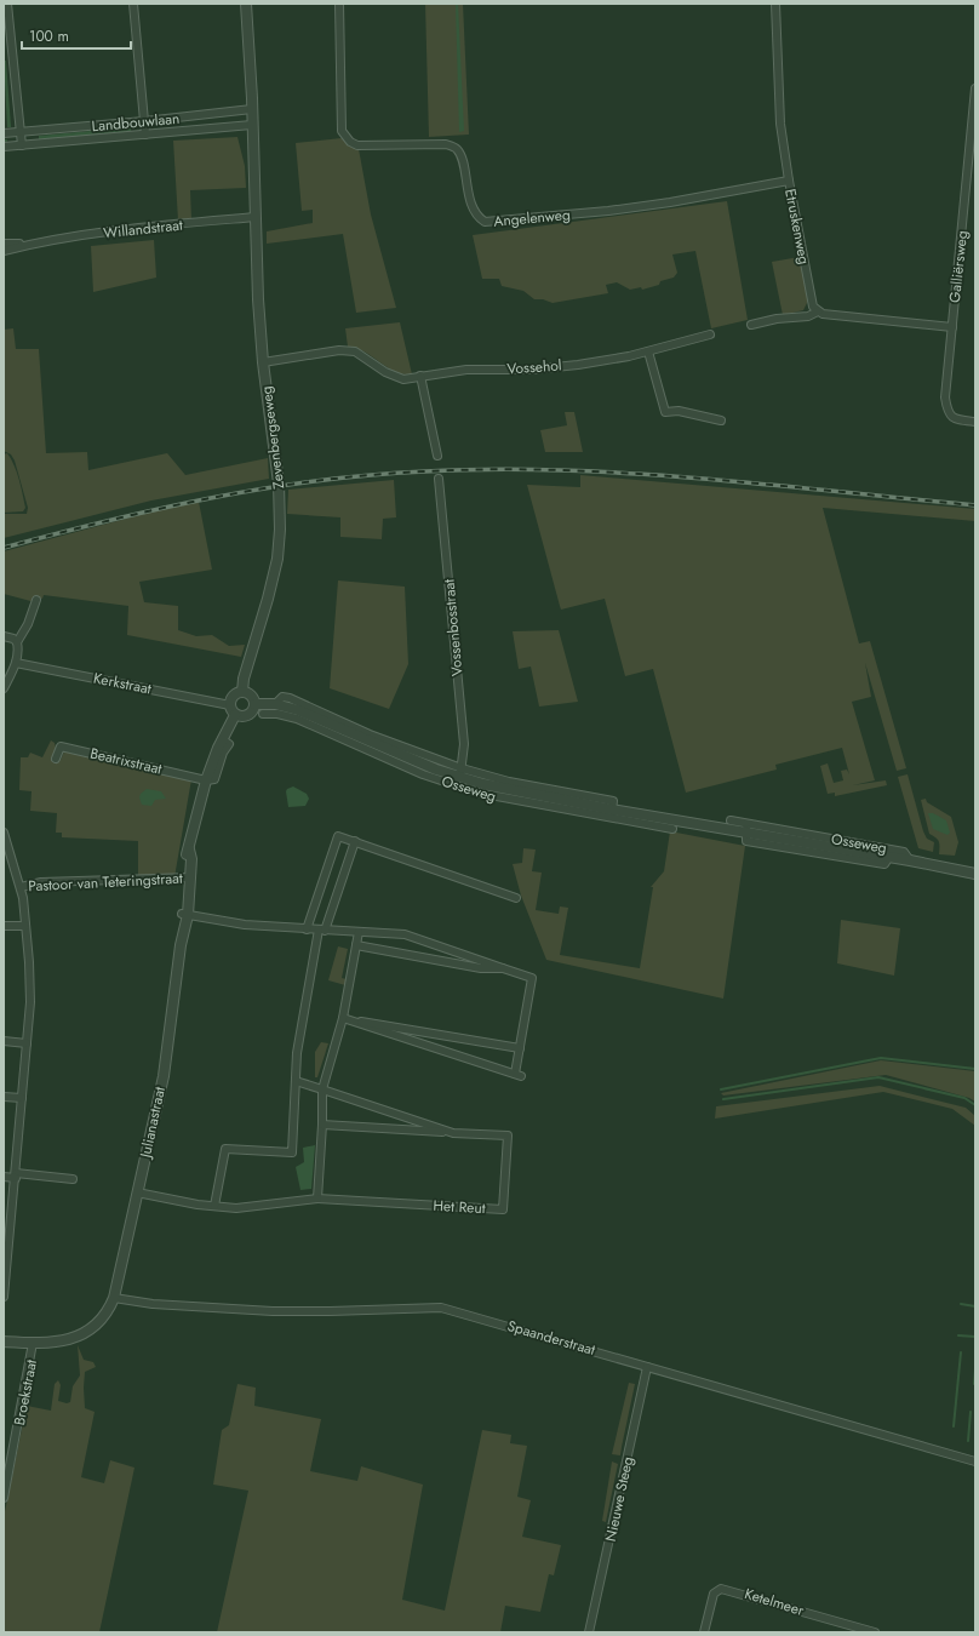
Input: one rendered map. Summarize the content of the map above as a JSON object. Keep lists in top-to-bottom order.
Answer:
{
  "streets": {
    "street": [
      "Landbouwlaan",
      "Angelenweg",
      "Etruskenweg",
      "Willandstraat",
      "Galliërsweg",
      "Vossehol",
      "Zevenbergseweg",
      "Vossenbosstraat",
      "Kerkstraat",
      "Beatrixstraat",
      "Osseweg",
      "Pastoor van Teteringstraat",
      "Julianastraat",
      "Het Reut",
      "Spaanderstraat",
      "Broekstraat",
      "Nieuwe Steeg",
      "Ketelmeer"
    ]
  },
  "crossings": [
    ["Landbouwlaan", "Zevenbergseweg"],
    ["Angelenweg", "Etruskenweg"],
    ["Willandstraat", "Zevenbergseweg"],
    ["Vossehol", "Zevenbergseweg"],
    ["Zevenbergseweg", "Kerkstraat"],
    ["Zevenbergseweg", "Osseweg"],
    ["Zevenbergseweg", "Julianastraat"],
    ["Vossenbosstraat", "Osseweg"],
    ["Kerkstraat", "Osseweg"],
    ["Kerkstraat", "Julianastraat"],
    ["Beatrixstraat", "Julianastraat"],
    ["Osseweg", "Julianastraat"],
    ["Pastoor van Teteringstraat", "Julianastraat"],
    ["Julianastraat", "Het Reut"],
    ["Julianastraat", "Spaanderstraat"],
    ["Julianastraat", "Broekstraat"],
    ["Spaanderstraat", "Nieuwe Steeg"]
  ],
  "scale_bar": "100 m"
}
